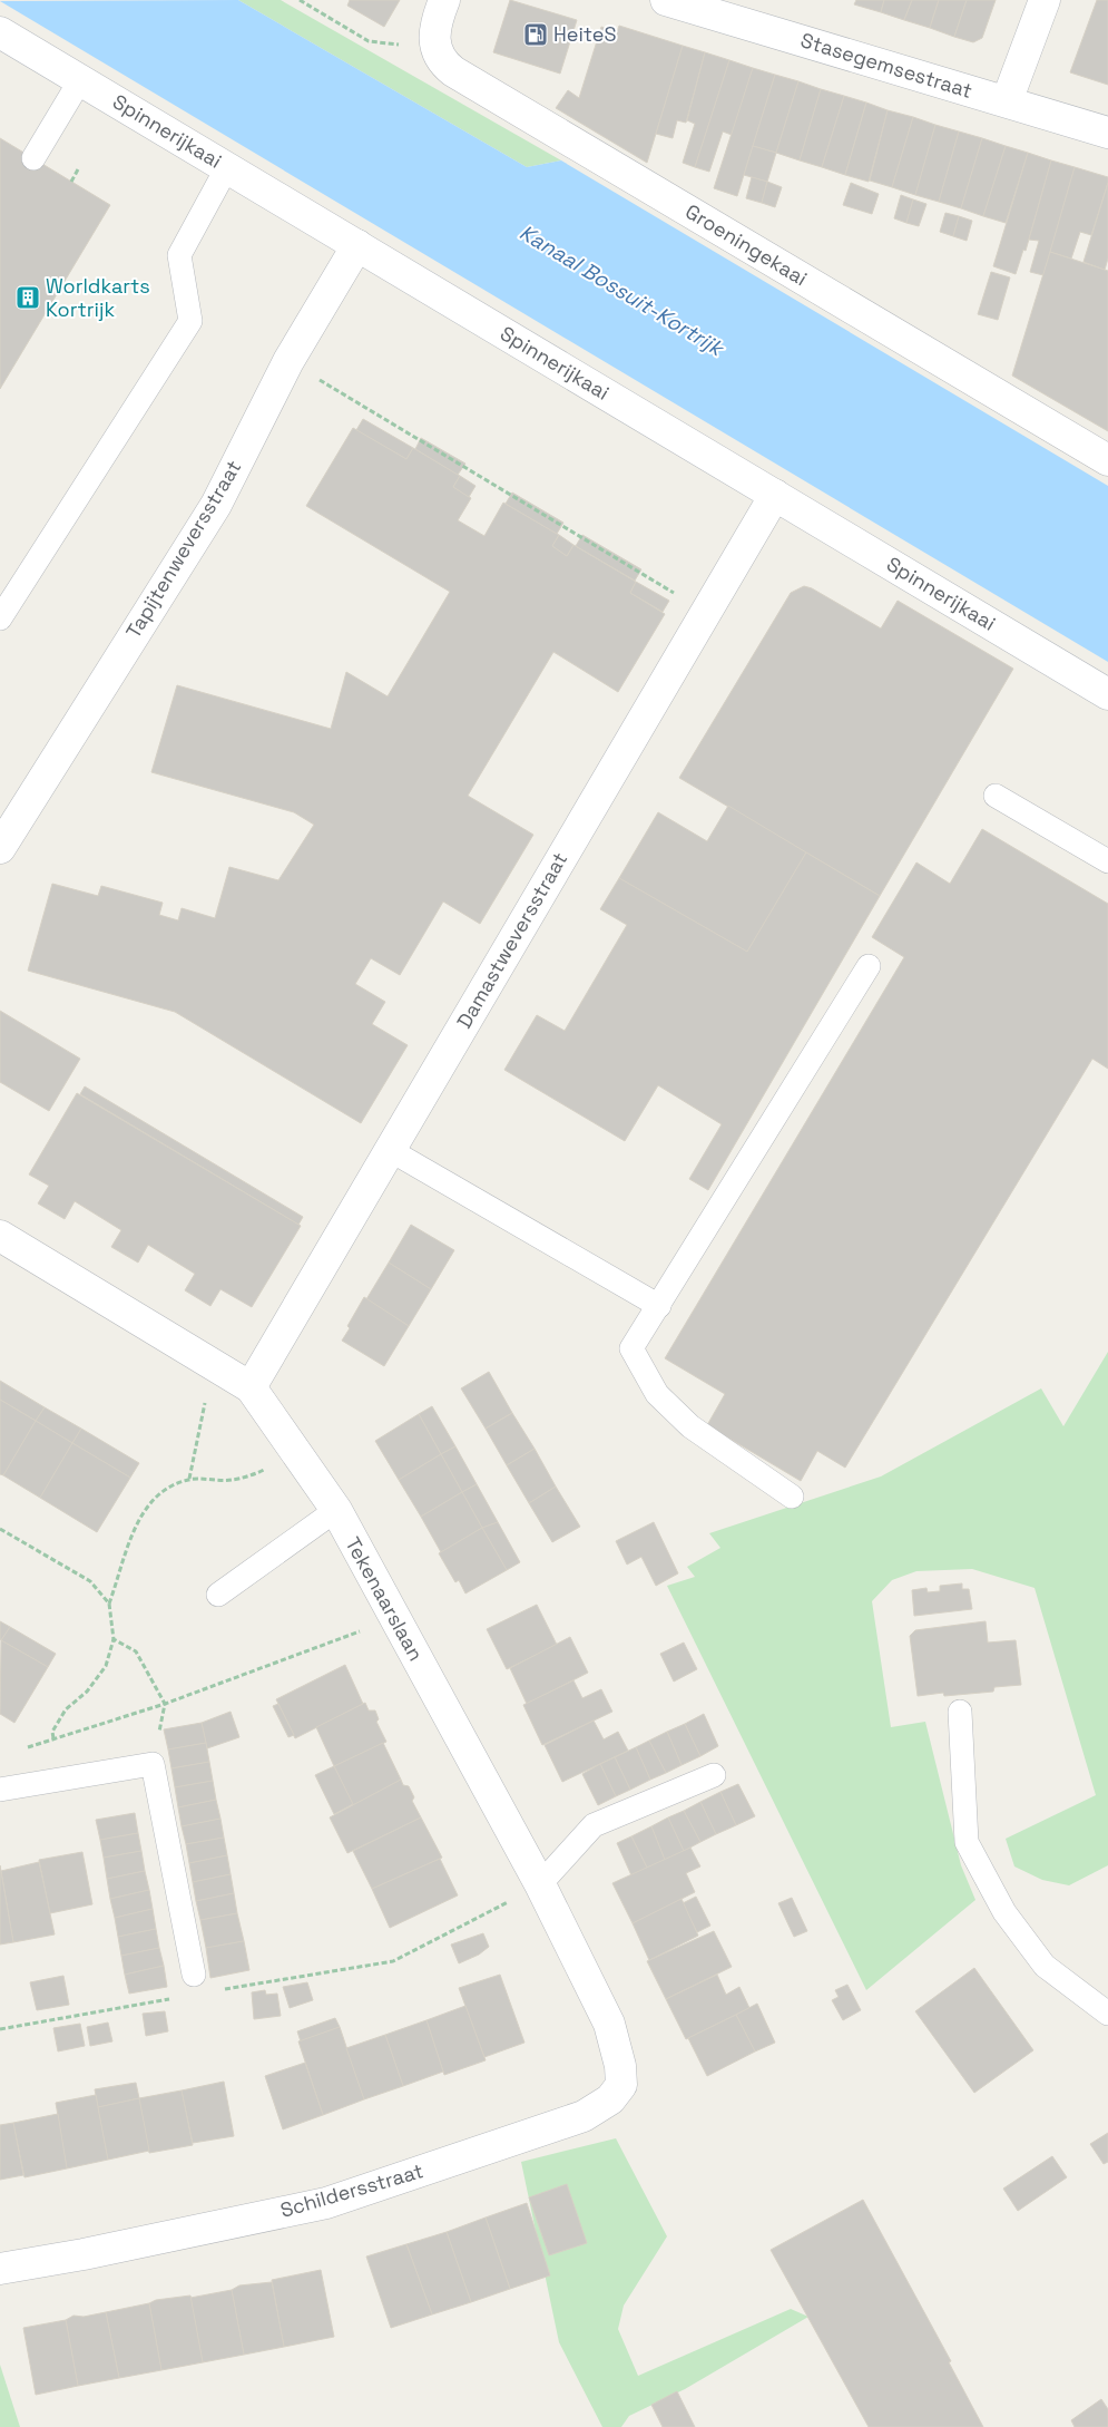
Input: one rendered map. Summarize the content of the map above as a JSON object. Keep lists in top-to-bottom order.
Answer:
{
  "streets": {
    "street": [
      "Stasegemsestraat",
      "Spinnerijkaai",
      "Groeningekaai",
      "Tapijtenweversstraat",
      "Damastweversstraat",
      "Tekenaarslaan",
      "Schildersstraat"
    ]
  },
  "crossings": [
    ["Spinnerijkaai", "Tapijtenweversstraat"],
    ["Spinnerijkaai", "Damastweversstraat"],
    ["Damastweversstraat", "Tekenaarslaan"],
    ["Tekenaarslaan", "Schildersstraat"]
  ],
  "water": ["Kanaal Bossuit-Kortrijk"],
  "places": {
    "fuel station": ["HeiteS"],
    "building": ["Worldkarts Kortrijk"]
  }
}
